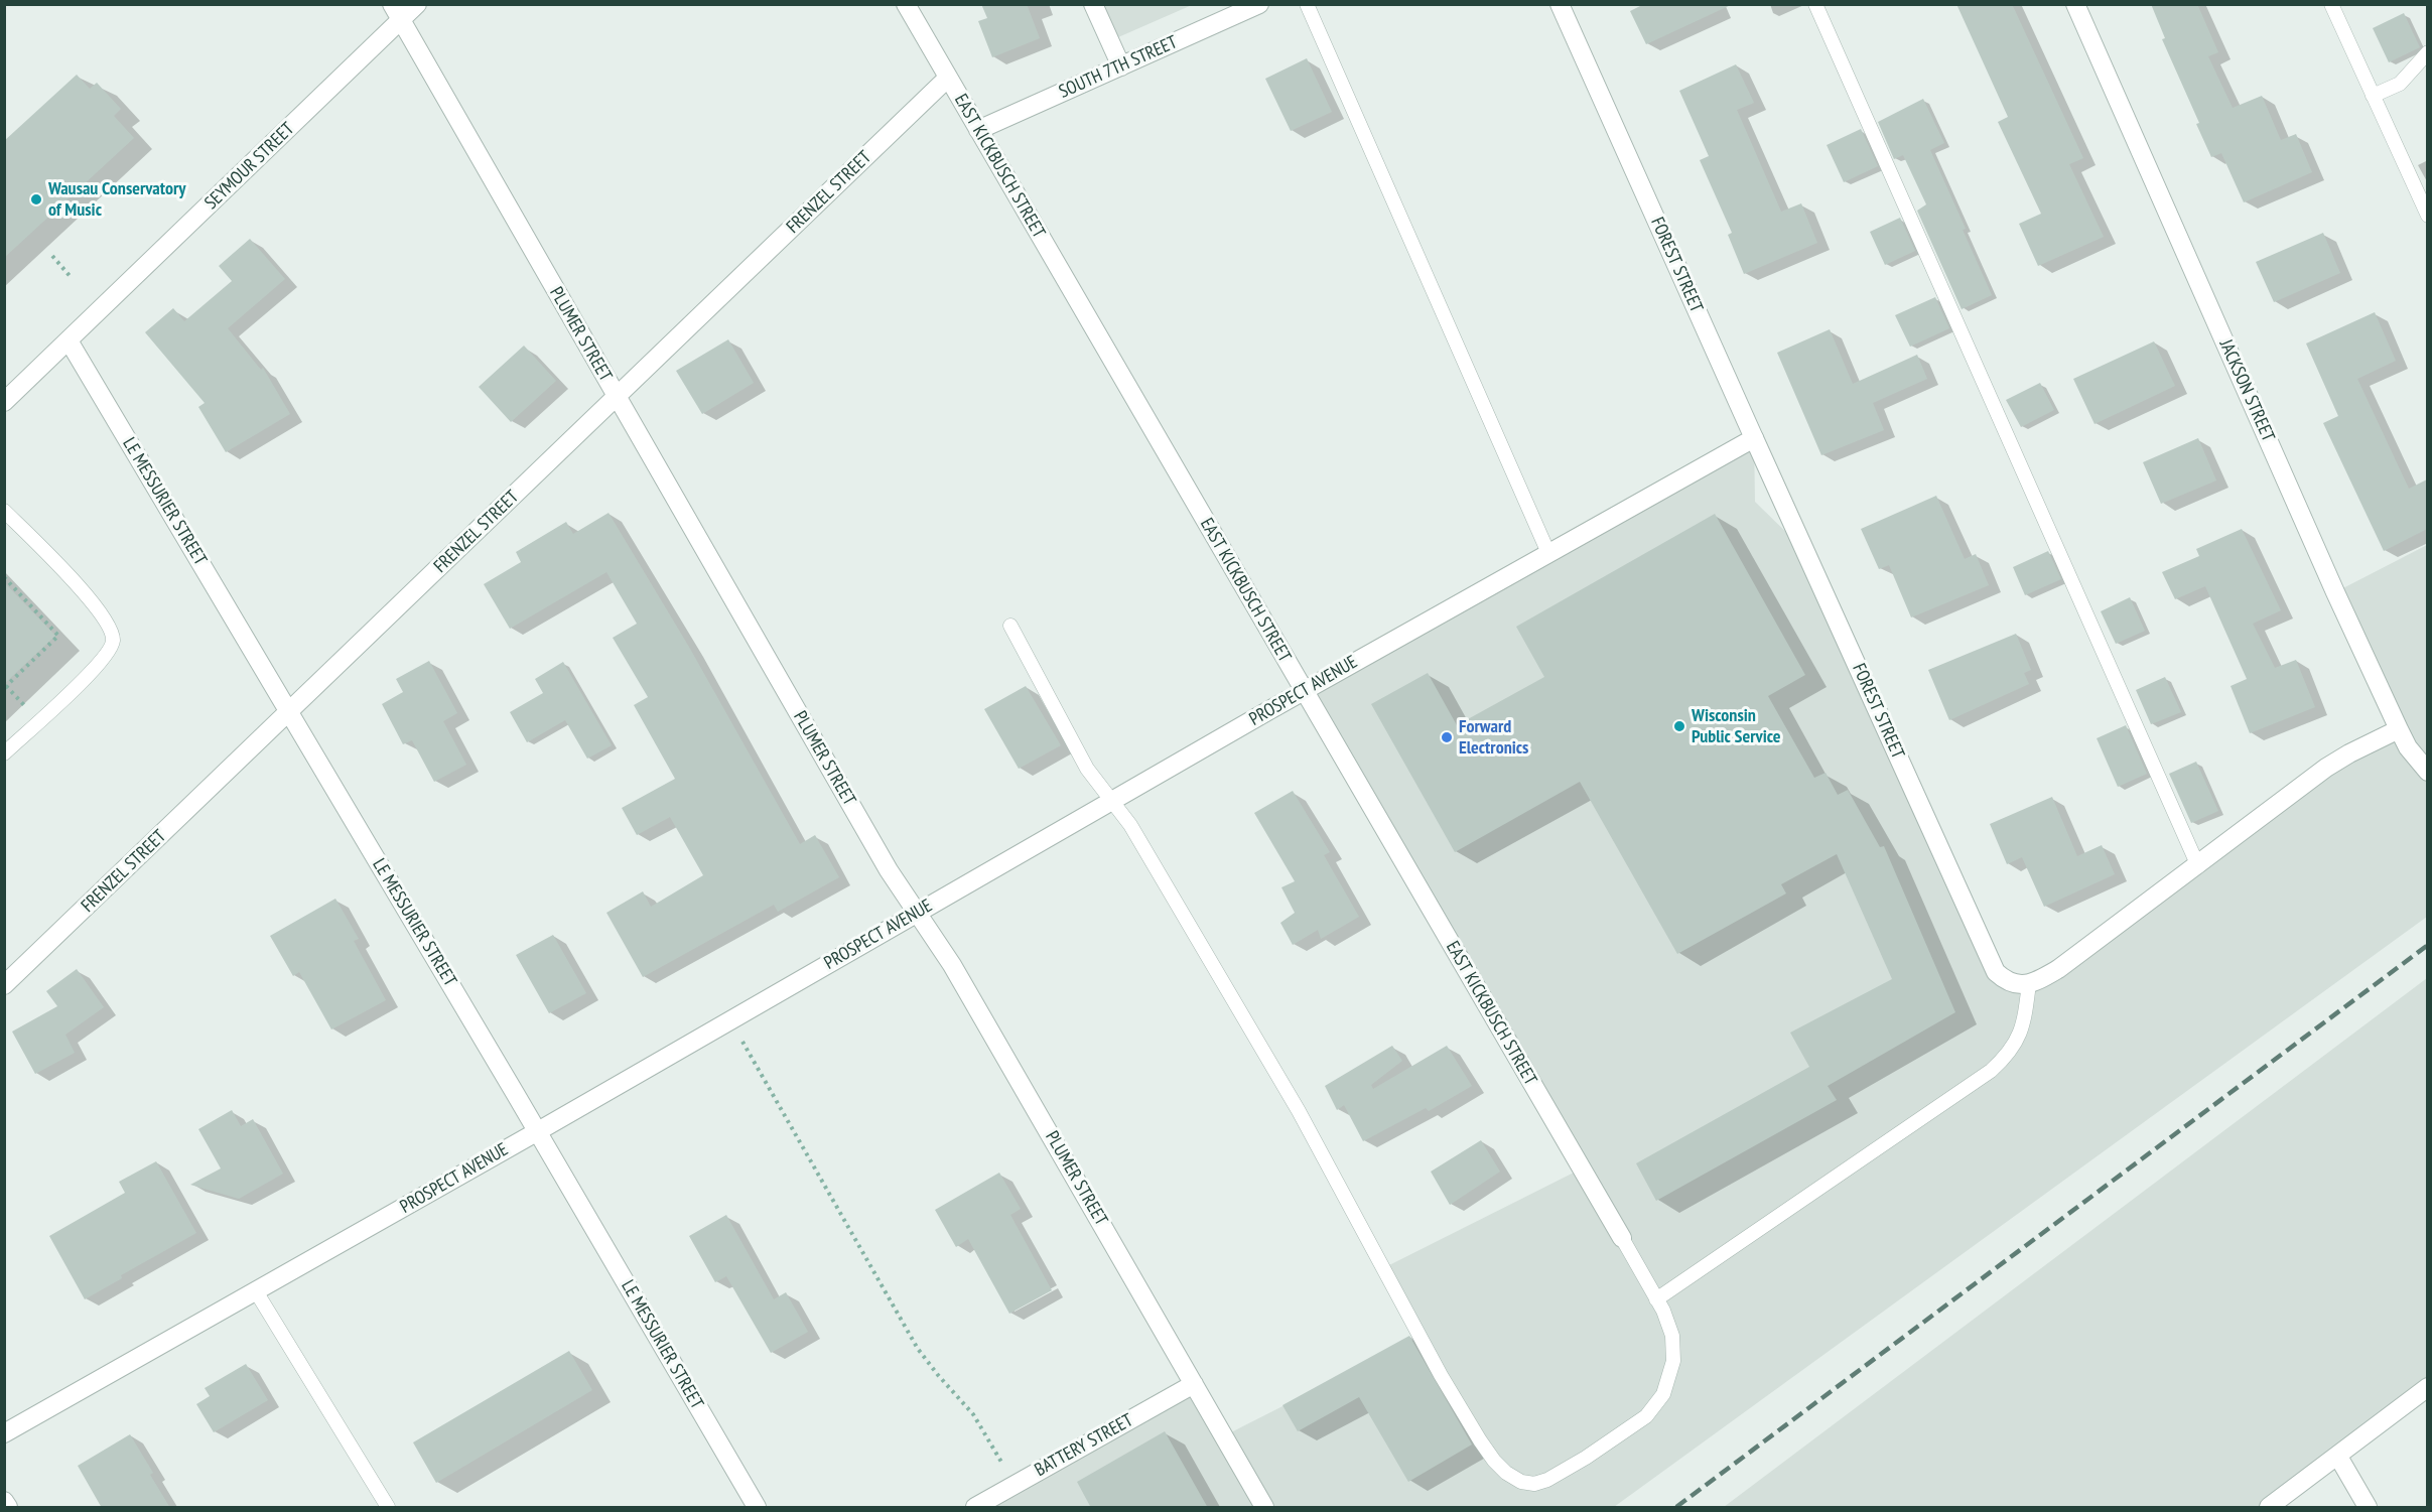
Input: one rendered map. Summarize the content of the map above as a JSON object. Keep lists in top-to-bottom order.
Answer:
{
  "streets": {
    "street": [
      "SOUTH 7TH STREET",
      "SEYMOUR STREET",
      "EAST KICKBUSCH STREET",
      "FRENZEL STREET",
      "FOREST STREET",
      "PLUMER STREET",
      "JACKSON STREET",
      "LE MESSURIER STREET",
      "PROSPECT AVENUE",
      "BATTERY STREET"
    ]
  },
  "crossings": [
    ["SOUTH 7TH STREET", "EAST KICKBUSCH STREET"],
    ["SEYMOUR STREET", "PLUMER STREET"],
    ["SEYMOUR STREET", "LE MESSURIER STREET"],
    ["EAST KICKBUSCH STREET", "FRENZEL STREET"],
    ["EAST KICKBUSCH STREET", "PROSPECT AVENUE"],
    ["FRENZEL STREET", "PLUMER STREET"],
    ["FRENZEL STREET", "LE MESSURIER STREET"],
    ["FOREST STREET", "PROSPECT AVENUE"],
    ["PLUMER STREET", "PROSPECT AVENUE"],
    ["PLUMER STREET", "BATTERY STREET"],
    ["LE MESSURIER STREET", "PROSPECT AVENUE"]
  ],
  "places": ["Wausau Conservatory of Music", "Wisconsin Public Service", "Forward Electronics"]
}
